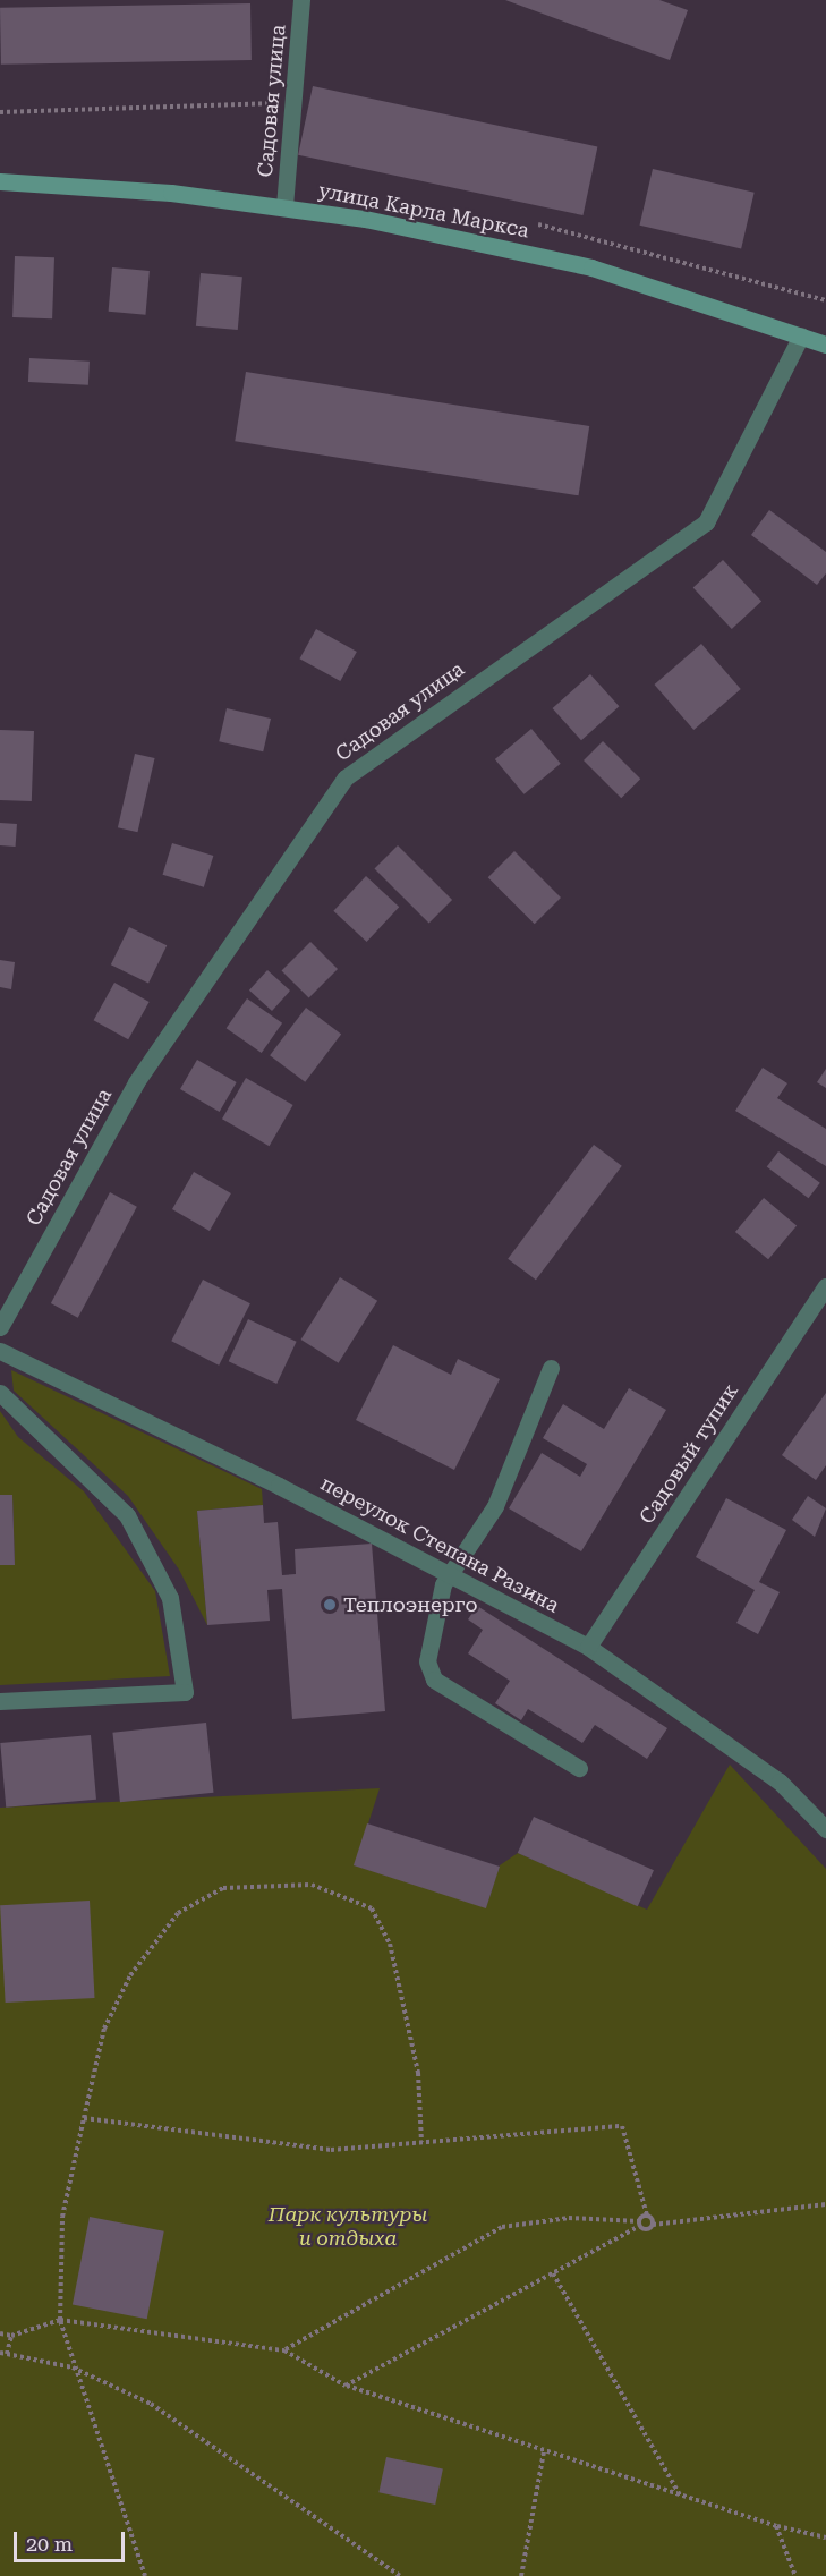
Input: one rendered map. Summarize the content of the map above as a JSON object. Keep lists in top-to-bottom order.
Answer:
{
  "streets": {
    "street": [
      "Садовая улица",
      "улица Карла Маркса",
      "Садовый тупик",
      "переулок Степана Разина"
    ]
  },
  "crossings": [
    ["Садовая улица", "улица Карла Маркса"],
    ["Садовый тупик", "переулок Степана Разина"]
  ],
  "parks": ["Парк культуры и отдыха"],
  "places": ["Теплоэнерго"],
  "scale_bar": "20 m"
}
